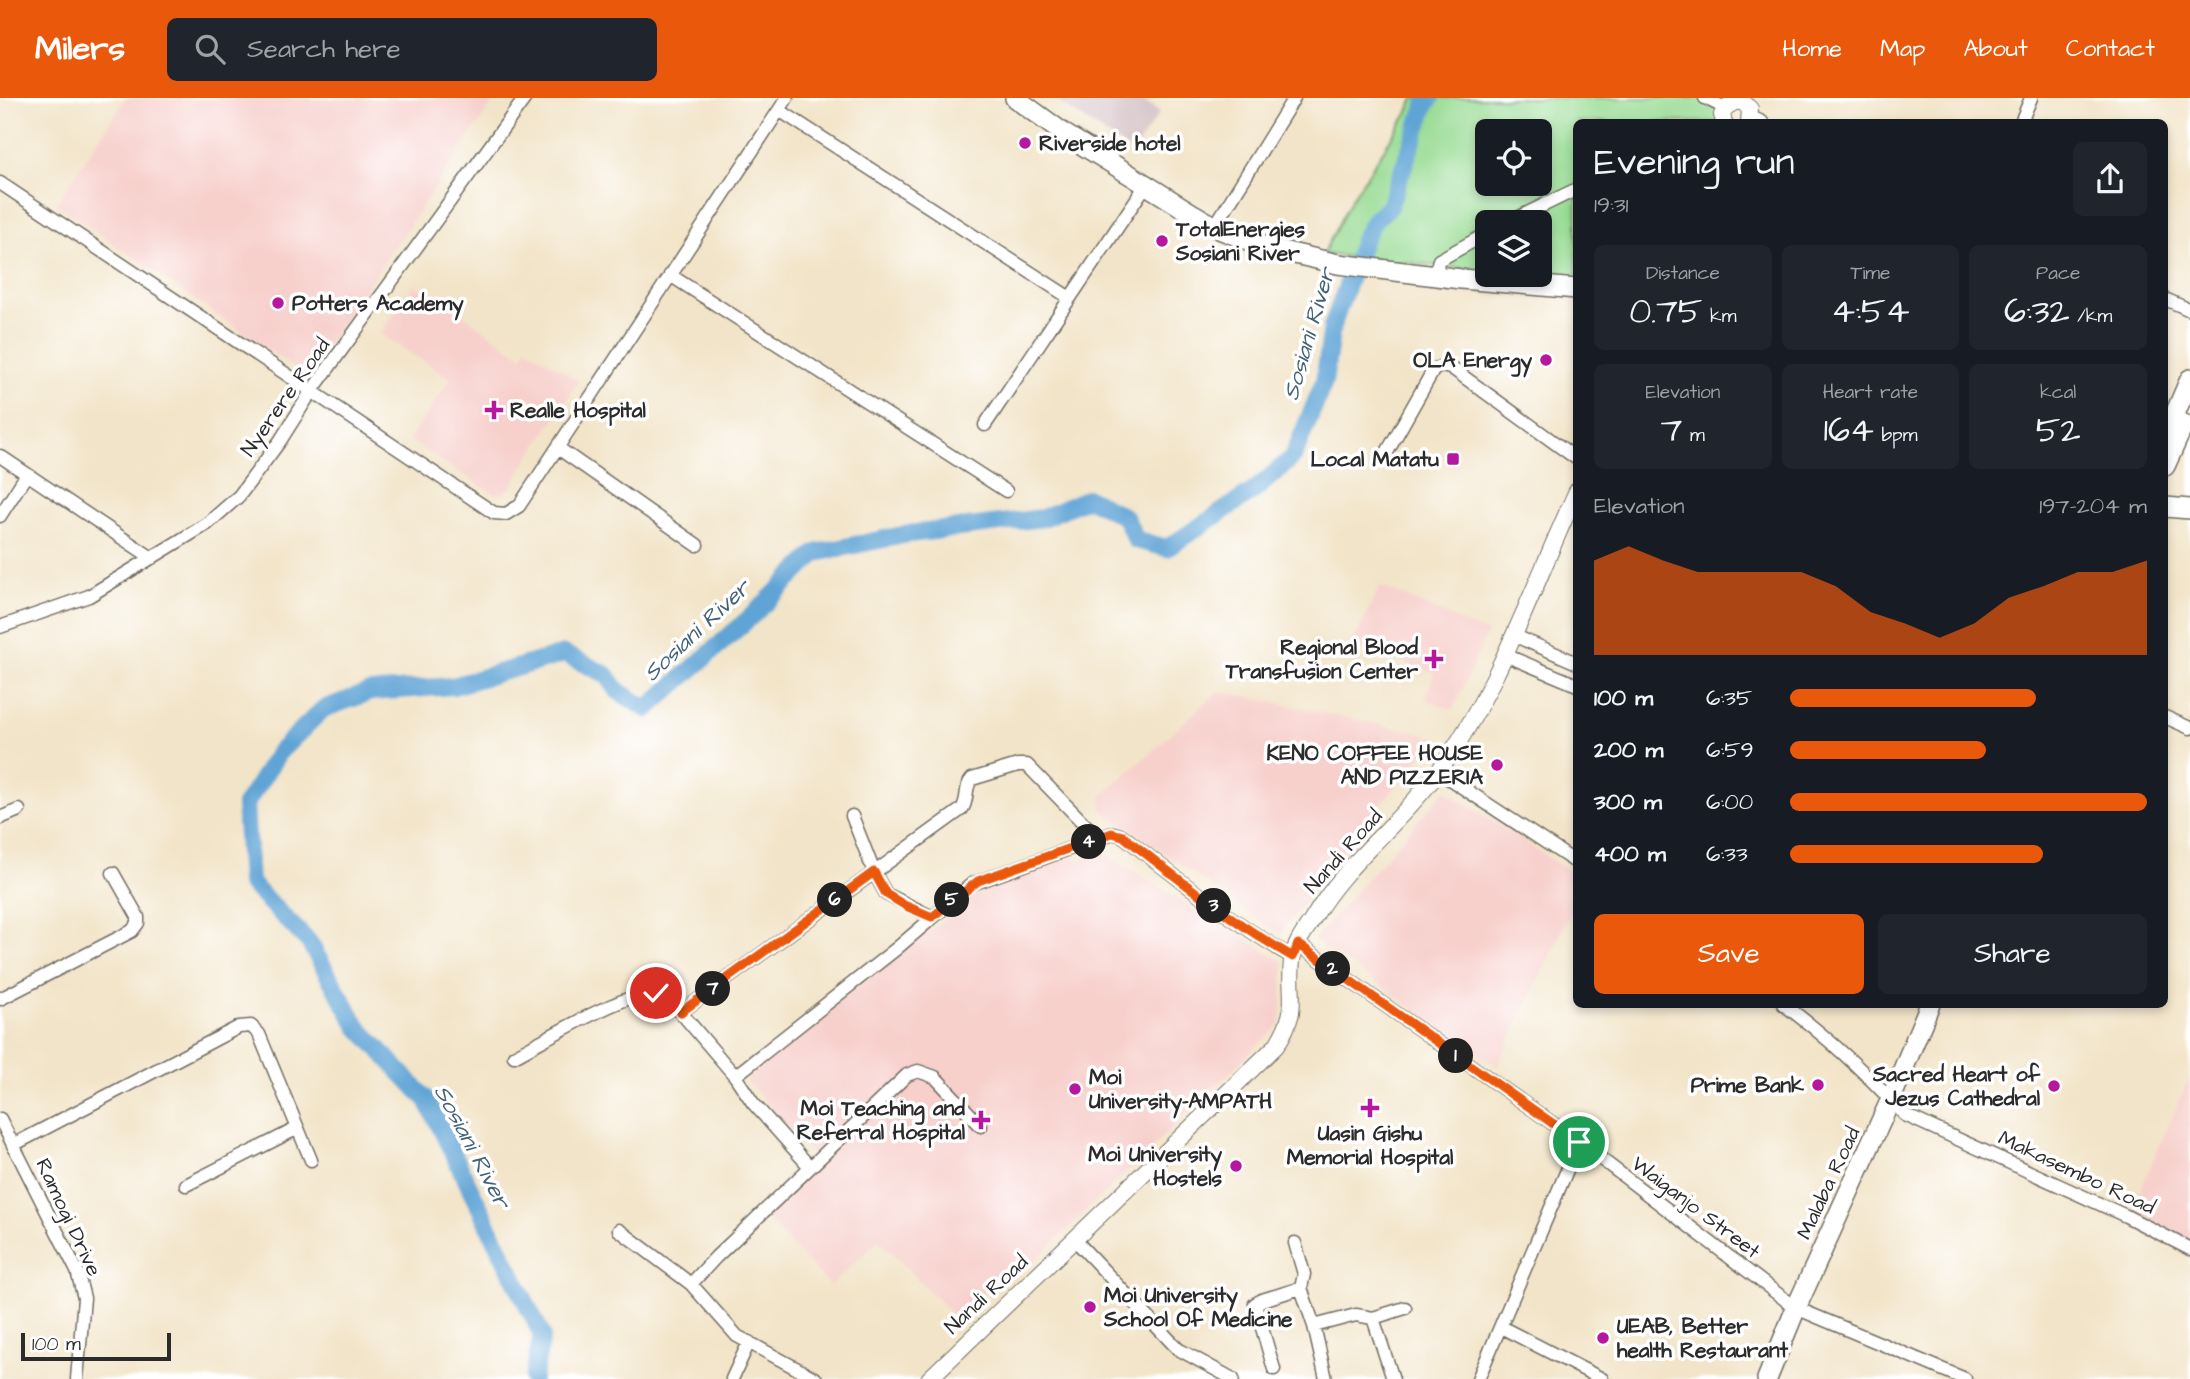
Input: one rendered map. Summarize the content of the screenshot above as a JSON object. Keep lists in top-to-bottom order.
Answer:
{
  "streets": {
    "main road": ["Malaba Road"],
    "street": [
      "Nyerere Road",
      "Nandi Road",
      "Makasembo Road",
      "Waiganjo Street",
      "Ramogi Drive"
    ]
  },
  "crossings": [
    ["Nandi Road", "Waiganjo Street"],
    ["Makasembo Road", "Malaba Road"],
    ["Malaba Road", "Waiganjo Street"]
  ],
  "water": ["Sosiani River"],
  "places": {
    "other": [
      "Riverside hotel",
      "TotalEnergies Sosiani River",
      "Potters Academy",
      "OLA Energy",
      "KENO COFFEE HOUSE AND PIZZERIA",
      "Prime Bank",
      "Sacred Heart of Jezus Cathedral",
      "Moi University-AMPATH",
      "Moi University Hostels",
      "Moi University School Of Medicine",
      "UEAB, Better health Restaurant"
    ],
    "health": [
      "Realle Hospital",
      "Regional Blood Transfusion Center",
      "Uasin Gishu Memorial Hospital",
      "Moi Teaching and Referral Hospital"
    ],
    "transit": ["Local Matatu"]
  },
  "scale_bar": "100 m",
  "page": {
    "header": "Milers",
    "search": "Search here",
    "nav": [
      "Home",
      "Map",
      "About",
      "Contact"
    ],
    "heading": ["Evening run", "19:31"],
    "stats": [
      ["Distance", "0.75 km"],
      ["Time", "4:54"],
      ["Pace", "6:32 /km"],
      ["Elevation", "7 m"],
      ["Heart rate", "164 bpm"],
      ["kcal", "52"]
    ],
    "chart": ["Elevation", "197–204 m"],
    "list": [
      {
        "name": "100 m",
        "note": "6:35"
      },
      {
        "name": "200 m",
        "note": "6:59"
      },
      {
        "name": "300 m",
        "note": "6:00"
      },
      {
        "name": "400 m",
        "note": "6:33"
      }
    ],
    "pins": [
      "4",
      "5",
      "6",
      "3",
      "2",
      "7",
      "1"
    ],
    "buttons": ["Save", "Share"],
    "scale": "100 m"
  }
}
